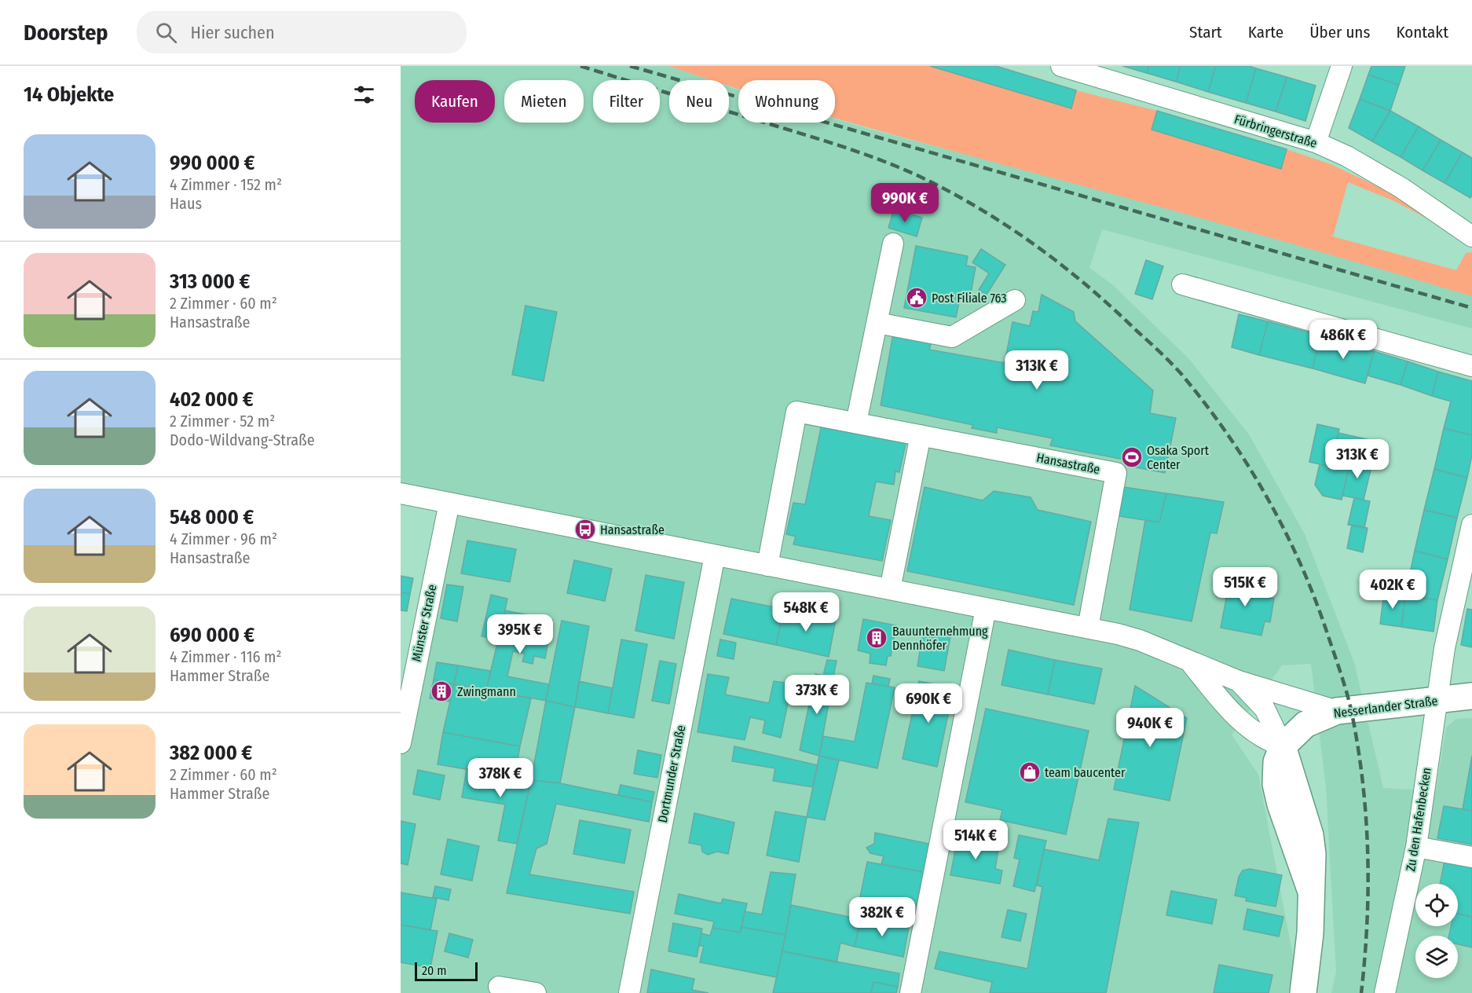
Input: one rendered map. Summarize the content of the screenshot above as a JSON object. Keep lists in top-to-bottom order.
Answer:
{
  "streets": {
    "main road": ["Nesserlander Straße"],
    "street": [
      "Fürbringerstraße",
      "Hansastraße",
      "Münster Straße",
      "Dortmunder Straße",
      "Zu den Hafenbecken"
    ]
  },
  "crossings": [
    ["Nesserlander Straße", "Zu den Hafenbecken"]
  ],
  "places": {
    "public building": ["Post Filiale 763"],
    "sports": ["Osaka Sport Center"],
    "bus stop": ["Hansastraße"],
    "building": ["Bauunternehmung Dennhöfer", "Zwingmann"],
    "shop": ["team baucenter"]
  },
  "scale_bar": "20 m",
  "page": {
    "header": "Doorstep",
    "search": "Hier suchen",
    "nav": [
      "Start",
      "Karte",
      "Über uns",
      "Kontakt"
    ],
    "heading": "14 Objekte",
    "chip": [
      "Kaufen",
      "Mieten",
      "Filter",
      "Neu",
      "Wohnung"
    ],
    "list": [
      {
        "name": "990 000 €",
        "note": "4 Zimmer · 152 m² · Haus"
      },
      {
        "name": "313 000 €",
        "note": "2 Zimmer · 60 m² · Hansastraße"
      },
      {
        "name": "402 000 €",
        "note": "2 Zimmer · 52 m² · Dodo-Wildvang-Straße"
      },
      {
        "name": "548 000 €",
        "note": "4 Zimmer · 96 m² · Hansastraße"
      },
      {
        "name": "690 000 €",
        "note": "4 Zimmer · 116 m² · Hammer Straße"
      },
      {
        "name": "382 000 €",
        "note": "2 Zimmer · 60 m² · Hammer Straße"
      }
    ],
    "price": [
      "990K €",
      "486K €",
      "313K €",
      "313K €",
      "515K €",
      "402K €",
      "548K €",
      "395K €",
      "373K €",
      "690K €",
      "940K €",
      "378K €",
      "514K €",
      "382K €"
    ],
    "scale": "20 m"
  }
}
